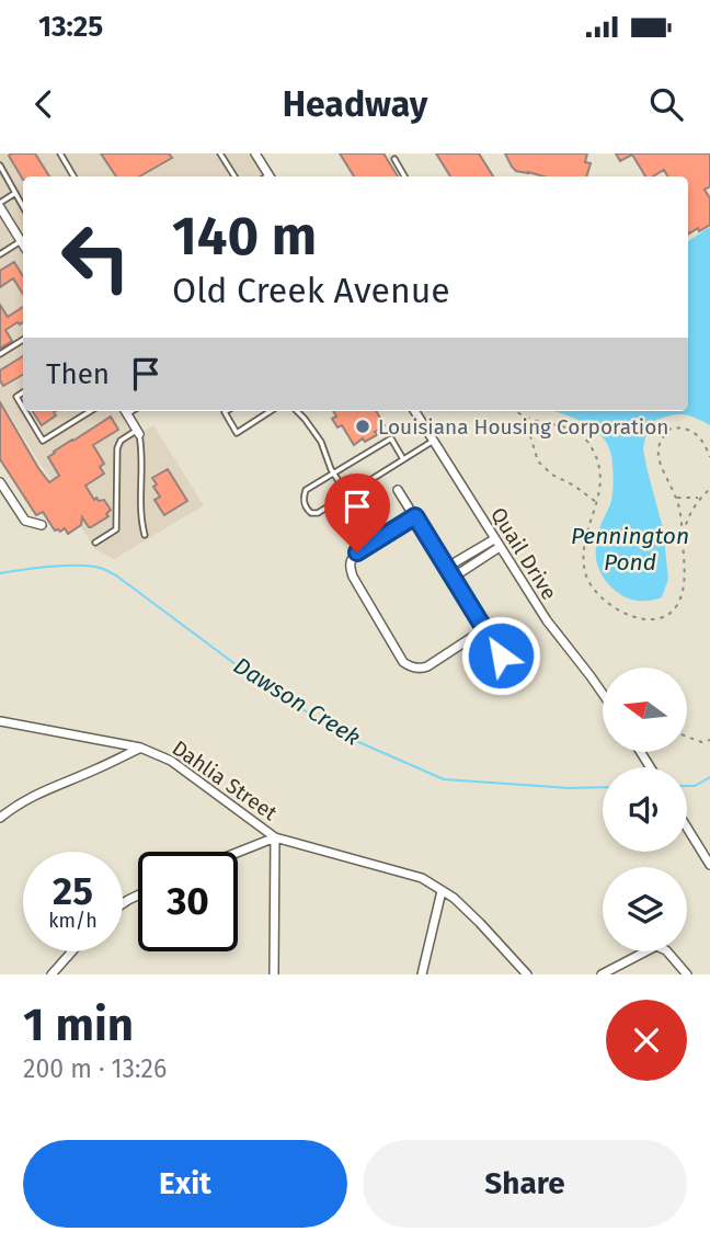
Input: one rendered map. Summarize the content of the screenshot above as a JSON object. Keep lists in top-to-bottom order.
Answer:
{
  "streets": {
    "street": ["Quail Drive", "Dahlia Street"]
  },
  "water": ["Pennington Pond", "Dawson Creek"],
  "places": ["Louisiana Housing Corporation"],
  "north": "left",
  "page": {
    "status": "13:25",
    "header": "Headway",
    "turn": ["140 m", "Old Creek Avenue"],
    "then": "Then",
    "speed": "25 km/h",
    "limit": "30",
    "heading": ["1 min", "200 m · 13:26"],
    "buttons": ["Exit", "Share"]
  }
}
